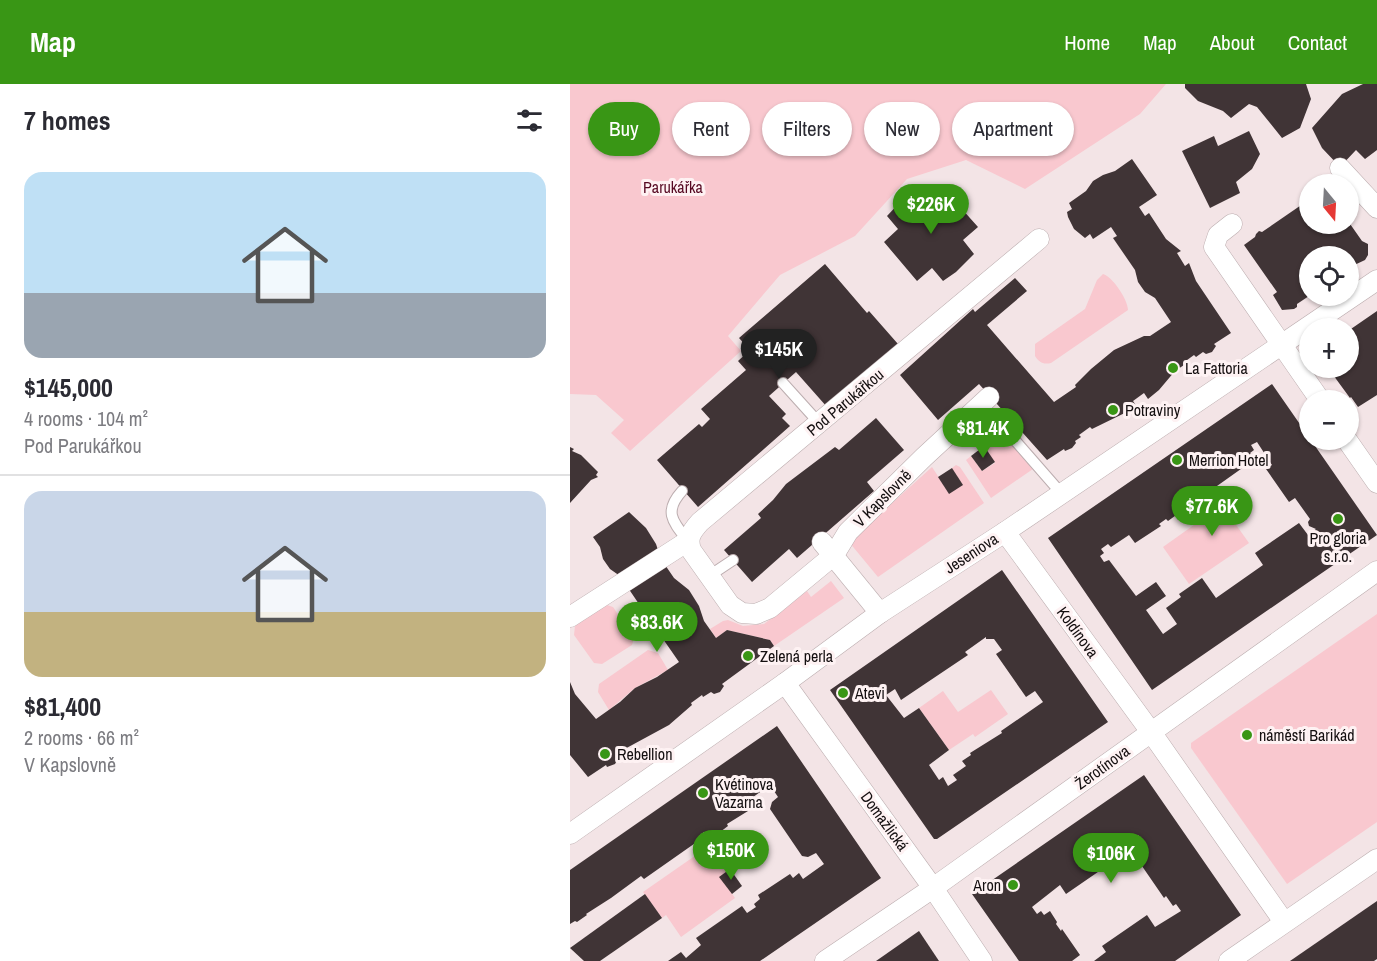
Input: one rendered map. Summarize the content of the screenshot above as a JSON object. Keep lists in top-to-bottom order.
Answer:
{
  "streets": {
    "street": [
      "Pod Parukářkou",
      "V Kapslovně",
      "Jeseniova",
      "Koldínova",
      "Žerotínova",
      "Domažlická"
    ]
  },
  "crossings": [
    ["Jeseniova", "Koldínova"],
    ["Jeseniova", "Domažlická"],
    ["Koldínova", "Žerotínova"],
    ["Žerotínova", "Domažlická"]
  ],
  "parks": ["Parukářka"],
  "places": [
    "La Fattoria",
    "Potraviny",
    "Merrion Hotel",
    "Pro gloria s.r.o.",
    "Zelená perla",
    "Atevi",
    "náměstí Barikád",
    "Rebellion",
    "Kvétinova Vazarna",
    "Aron"
  ],
  "north": "bottom",
  "page": {
    "header": "Map",
    "nav": [
      "Home",
      "Map",
      "About",
      "Contact"
    ],
    "heading": "7 homes",
    "chip": [
      "Buy",
      "Rent",
      "Filters",
      "New",
      "Apartment"
    ],
    "list": [
      {
        "name": "$145,000",
        "note": "4 rooms · 104 m² · Pod Parukářkou"
      },
      {
        "name": "$81,400",
        "note": "2 rooms · 66 m² · V Kapslovně"
      }
    ],
    "map_buttons": ["+", "−"],
    "price": [
      "$226K",
      "$145K",
      "$81.4K",
      "$77.6K",
      "$83.6K",
      "$150K",
      "$106K"
    ]
  }
}
